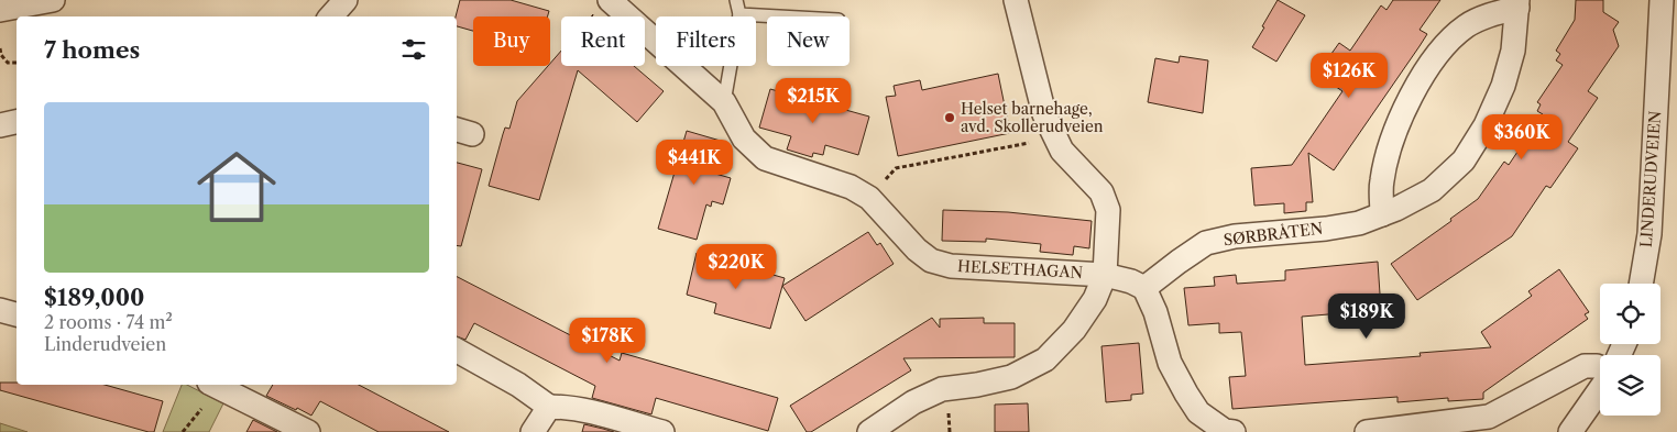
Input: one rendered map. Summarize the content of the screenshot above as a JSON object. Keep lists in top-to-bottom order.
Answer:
{
  "streets": {
    "street": ["LINDERUDVEIEN", "SØRBRÅTEN", "HELSETHAGAN"]
  },
  "places": ["Helset barnehage, avd. Skollerudveien"],
  "page": {
    "chip": [
      "Buy",
      "Rent",
      "Filters",
      "New"
    ],
    "heading": "7 homes",
    "price": [
      "$126K",
      "$215K",
      "$360K",
      "$441K",
      "$220K",
      "$189K",
      "$178K"
    ],
    "list": [
      {
        "name": "$189,000",
        "note": "2 rooms · 74 m² · Linderudveien"
      }
    ]
  }
}
